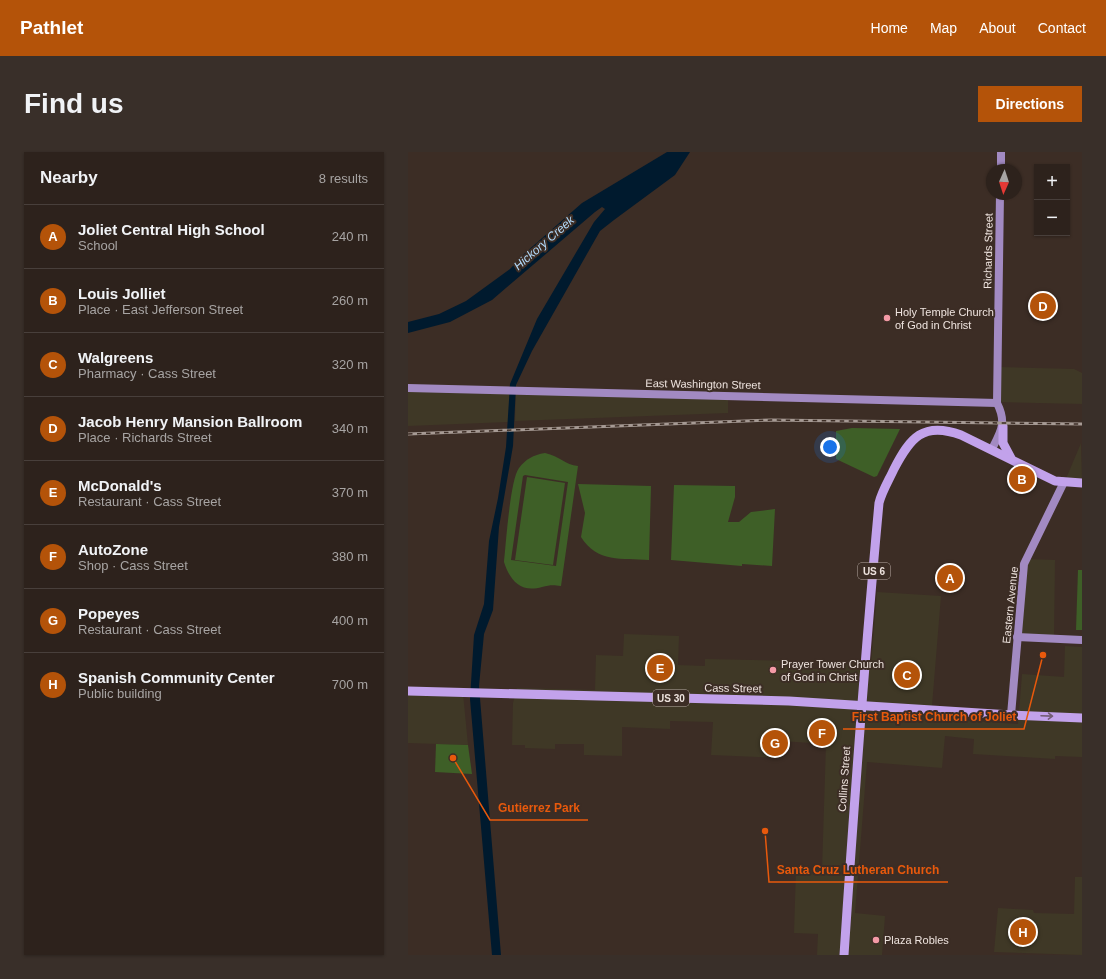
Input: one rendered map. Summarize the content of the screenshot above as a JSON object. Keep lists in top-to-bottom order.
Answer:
{
  "streets": {
    "main road": [
      "US 6",
      "Cass Street",
      "US 30",
      "Collins Street"
    ],
    "street": ["Richards Street", "East Washington Street", "Eastern Avenue"]
  },
  "crossings": [
    ["Richards Street", "East Washington Street"],
    ["US 6", "Eastern Avenue"],
    ["US 6", "Collins Street"],
    ["Eastern Avenue", "Cass Street"],
    ["Cass Street", "Collins Street"]
  ],
  "water": ["Hickory Creek"],
  "places": [
    "Holy Temple Church of God in Christ",
    "First Baptist Church of Joliet",
    "Prayer Tower Church of God in Christ",
    "Gutierrez Park",
    "Santa Cruz Lutheran Church",
    "Plaza Robles"
  ],
  "north": "bottom",
  "page": {
    "header": "Pathlet",
    "nav": [
      "Home",
      "Map",
      "About",
      "Contact"
    ],
    "buttons": "Directions",
    "title": "Find us",
    "heading": ["Nearby", "8 results"],
    "map_buttons": ["+", "−"],
    "list": [
      {
        "mark": "A",
        "name": "Joliet Central High School",
        "note": "School",
        "value": "240 m"
      },
      {
        "mark": "B",
        "name": "Louis Jolliet",
        "note": "Place · East Jefferson Street",
        "value": "260 m"
      },
      {
        "mark": "C",
        "name": "Walgreens",
        "note": "Pharmacy · Cass Street",
        "value": "320 m"
      },
      {
        "mark": "D",
        "name": "Jacob Henry Mansion Ballroom",
        "note": "Place · Richards Street",
        "value": "340 m"
      },
      {
        "mark": "E",
        "name": "McDonald's",
        "note": "Restaurant · Cass Street",
        "value": "370 m"
      },
      {
        "mark": "F",
        "name": "AutoZone",
        "note": "Shop · Cass Street",
        "value": "380 m"
      },
      {
        "mark": "G",
        "name": "Popeyes",
        "note": "Restaurant · Cass Street",
        "value": "400 m"
      },
      {
        "mark": "H",
        "name": "Spanish Community Center",
        "note": "Public building",
        "value": "700 m"
      }
    ],
    "pins": [
      "D",
      "B",
      "A",
      "E",
      "C",
      "F",
      "G",
      "H"
    ]
  }
}
